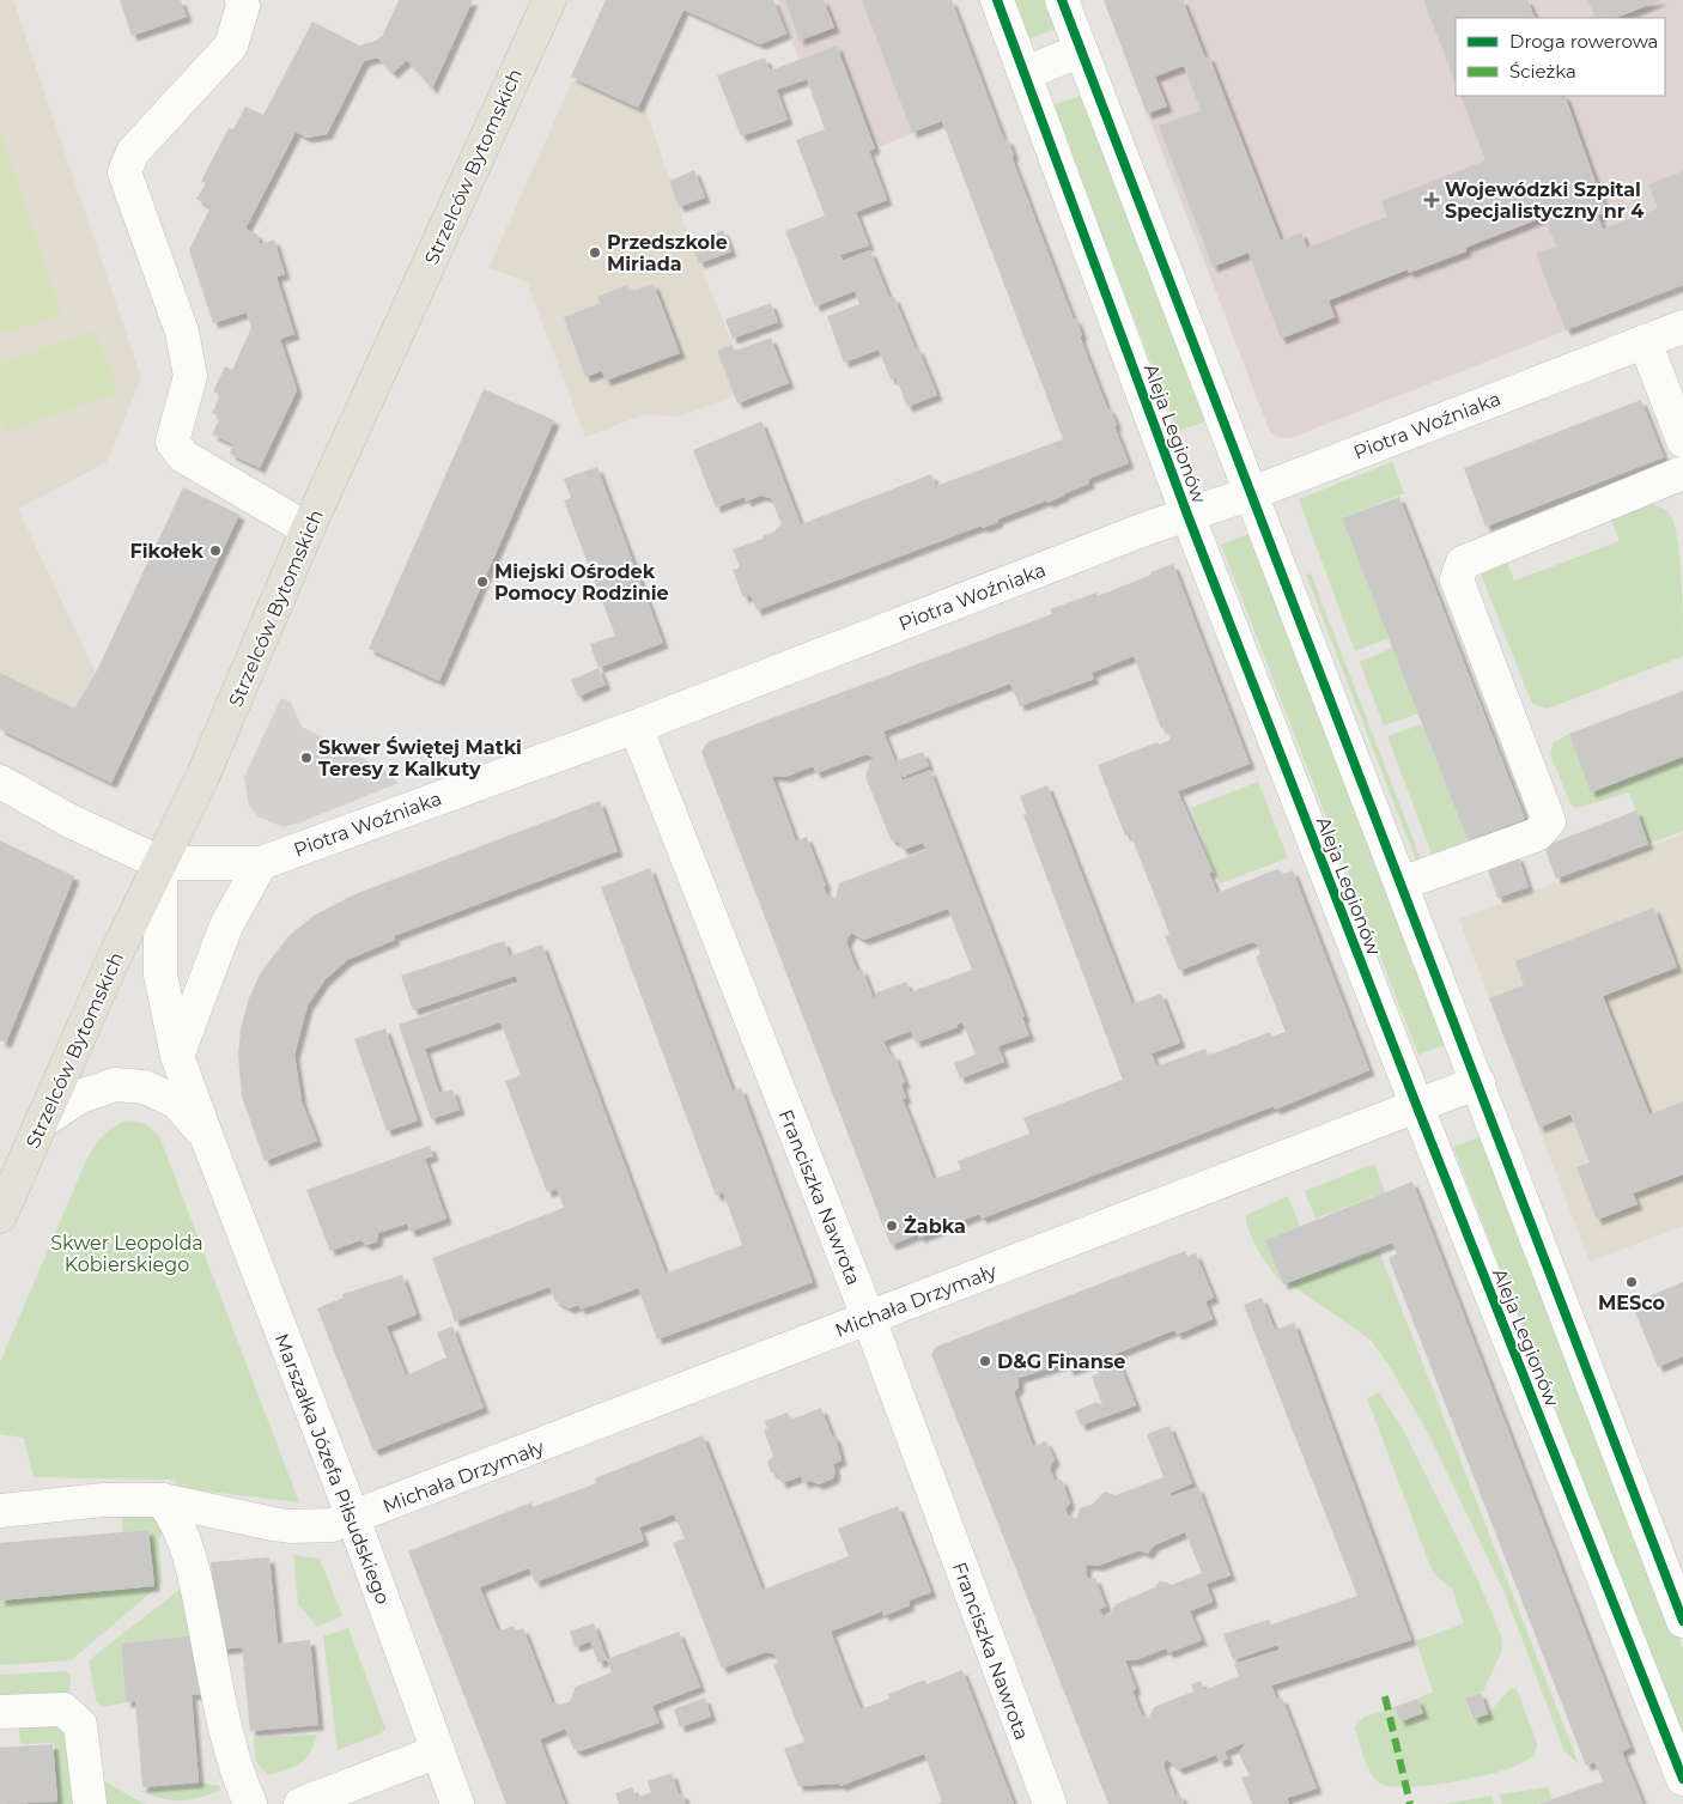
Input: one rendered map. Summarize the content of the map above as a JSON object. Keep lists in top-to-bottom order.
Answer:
{
  "streets": {
    "main road": ["Strzelców Bytomskich"],
    "street": [
      "Piotra Woźniaka",
      "Aleja Legionów",
      "Franciszka Nawrota",
      "Michała Drzymały",
      "Marszałka Józefa Piłsudskiego"
    ]
  },
  "crossings": [
    ["Strzelców Bytomskich", "Piotra Woźniaka"],
    ["Strzelców Bytomskich", "Marszałka Józefa Piłsudskiego"],
    ["Piotra Woźniaka", "Aleja Legionów"],
    ["Piotra Woźniaka", "Franciszka Nawrota"],
    ["Piotra Woźniaka", "Marszałka Józefa Piłsudskiego"],
    ["Aleja Legionów", "Michała Drzymały"],
    ["Franciszka Nawrota", "Michała Drzymały"],
    ["Michała Drzymały", "Marszałka Józefa Piłsudskiego"]
  ],
  "parks": ["Skwer Leopolda Kobierskiego"],
  "places": {
    "health": ["Wojewódzki Szpital Specjalistyczny nr 4"],
    "other": [
      "Przedszkole Miriada",
      "Fikołek",
      "Miejski Ośrodek Pomocy Rodzinie",
      "Skwer Świętej Matki Teresy z Kalkuty",
      "Żabka",
      "MESco",
      "D&G Finanse"
    ]
  },
  "legend": ["Droga rowerowa", "Ścieżka"]
}
